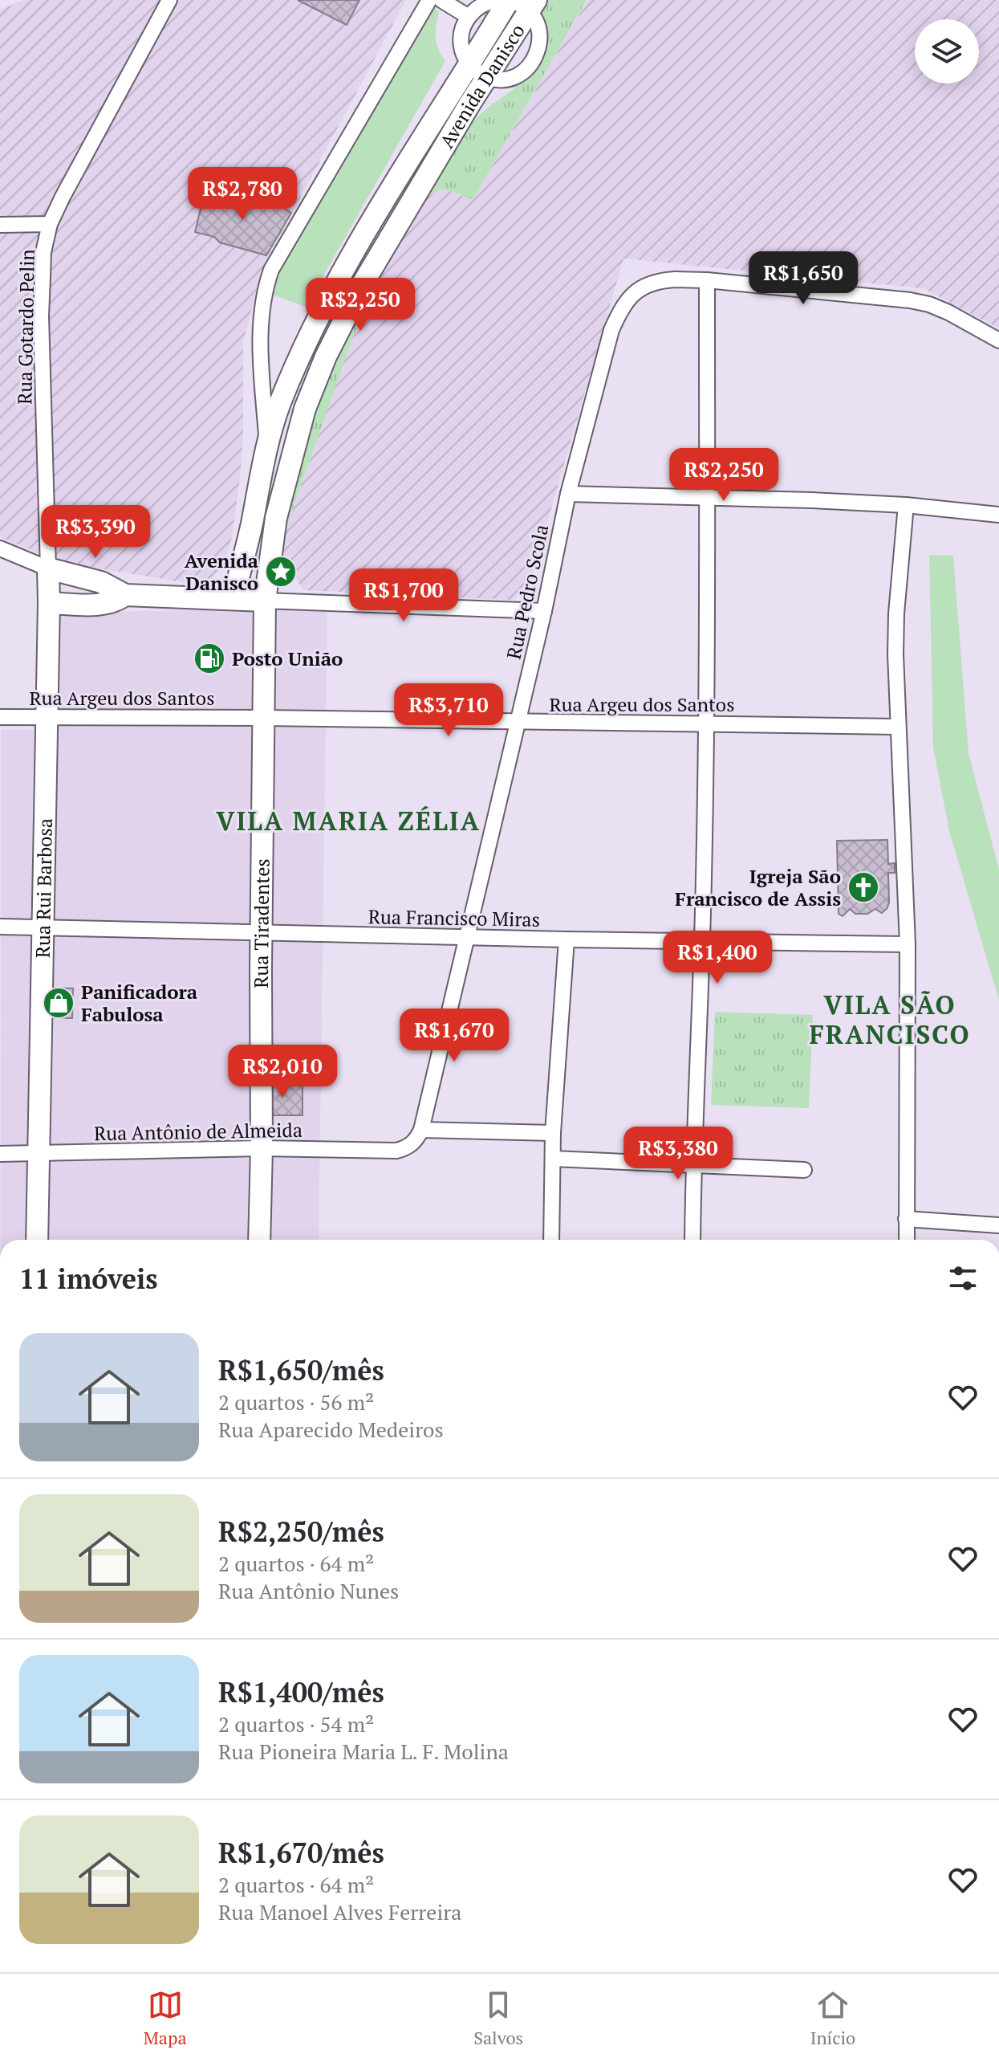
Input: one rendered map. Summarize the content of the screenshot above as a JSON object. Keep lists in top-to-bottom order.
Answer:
{
  "streets": {
    "main road": ["Avenida Danisco", "Rua Rui Barbosa", "Rua Tiradentes"],
    "street": [
      "Rua Gotardo Pelin",
      "Rua Pedro Scola",
      "Rua Argeu dos Santos",
      "Rua Francisco Miras",
      "Rua Antônio de Almeida"
    ]
  },
  "crossings": [
    ["Avenida Danisco", "Rua Tiradentes"],
    ["Rua Gotardo Pelin", "Rua Rui Barbosa"],
    ["Rua Pedro Scola", "Rua Argeu dos Santos"],
    ["Rua Pedro Scola", "Rua Francisco Miras"],
    ["Rua Pedro Scola", "Rua Antônio de Almeida"],
    ["Rua Argeu dos Santos", "Rua Rui Barbosa"],
    ["Rua Argeu dos Santos", "Rua Tiradentes"],
    ["Rua Rui Barbosa", "Rua Francisco Miras"],
    ["Rua Rui Barbosa", "Rua Antônio de Almeida"],
    ["Rua Francisco Miras", "Rua Tiradentes"],
    ["Rua Tiradentes", "Rua Antônio de Almeida"]
  ],
  "districts": ["VILA MARIA ZÉLIA", "VILA SÃO FRANCISCO"],
  "places": {
    "place": ["Avenida Danisco"],
    "fuel station": ["Posto União"],
    "church": ["Igreja São Francisco de Assis"],
    "shop": ["Panificadora Fabulosa"]
  },
  "page": {
    "price": [
      "R$2,780",
      "R$1,650",
      "R$2,250",
      "R$2,250",
      "R$3,390",
      "R$1,700",
      "R$3,710",
      "R$1,400",
      "R$1,670",
      "R$2,010",
      "R$3,380"
    ],
    "heading": "11 imóveis",
    "list": [
      {
        "name": "R$1,650/mês",
        "note": "2 quartos · 56 m² · Rua Aparecido Medeiros"
      },
      {
        "name": "R$2,250/mês",
        "note": "2 quartos · 64 m² · Rua Antônio Nunes"
      },
      {
        "name": "R$1,400/mês",
        "note": "2 quartos · 54 m² · Rua Pioneira Maria L. F. Molina"
      },
      {
        "name": "R$1,670/mês",
        "note": "2 quartos · 64 m² · Rua Manoel Alves Ferreira"
      }
    ],
    "tabs": ["Mapa", "Salvos", "Início"]
  }
}
